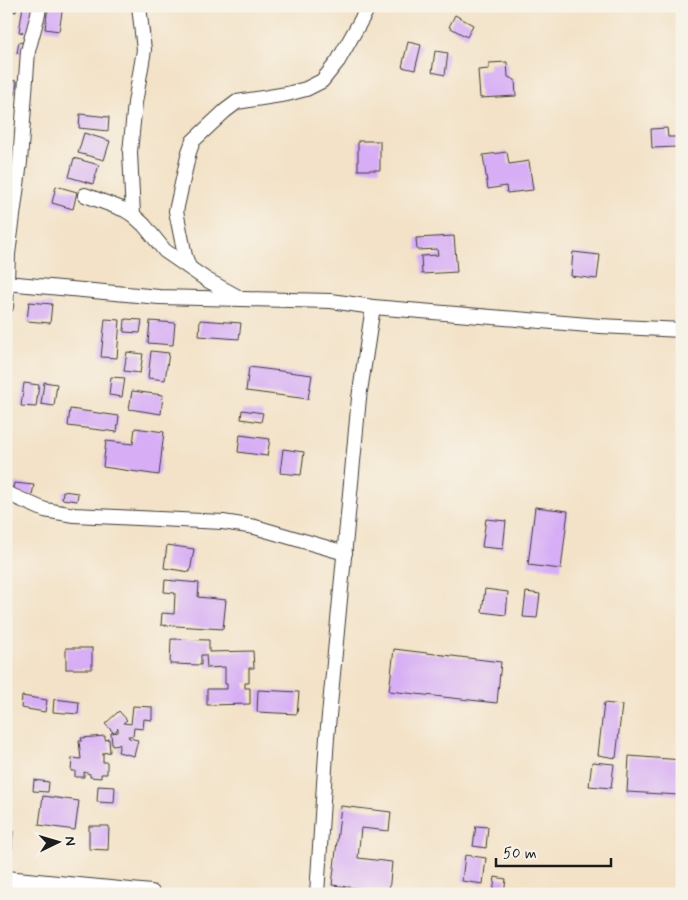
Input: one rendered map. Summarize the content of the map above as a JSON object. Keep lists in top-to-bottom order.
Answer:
{
  "scale_bar": "50 m",
  "north": "right"
}
